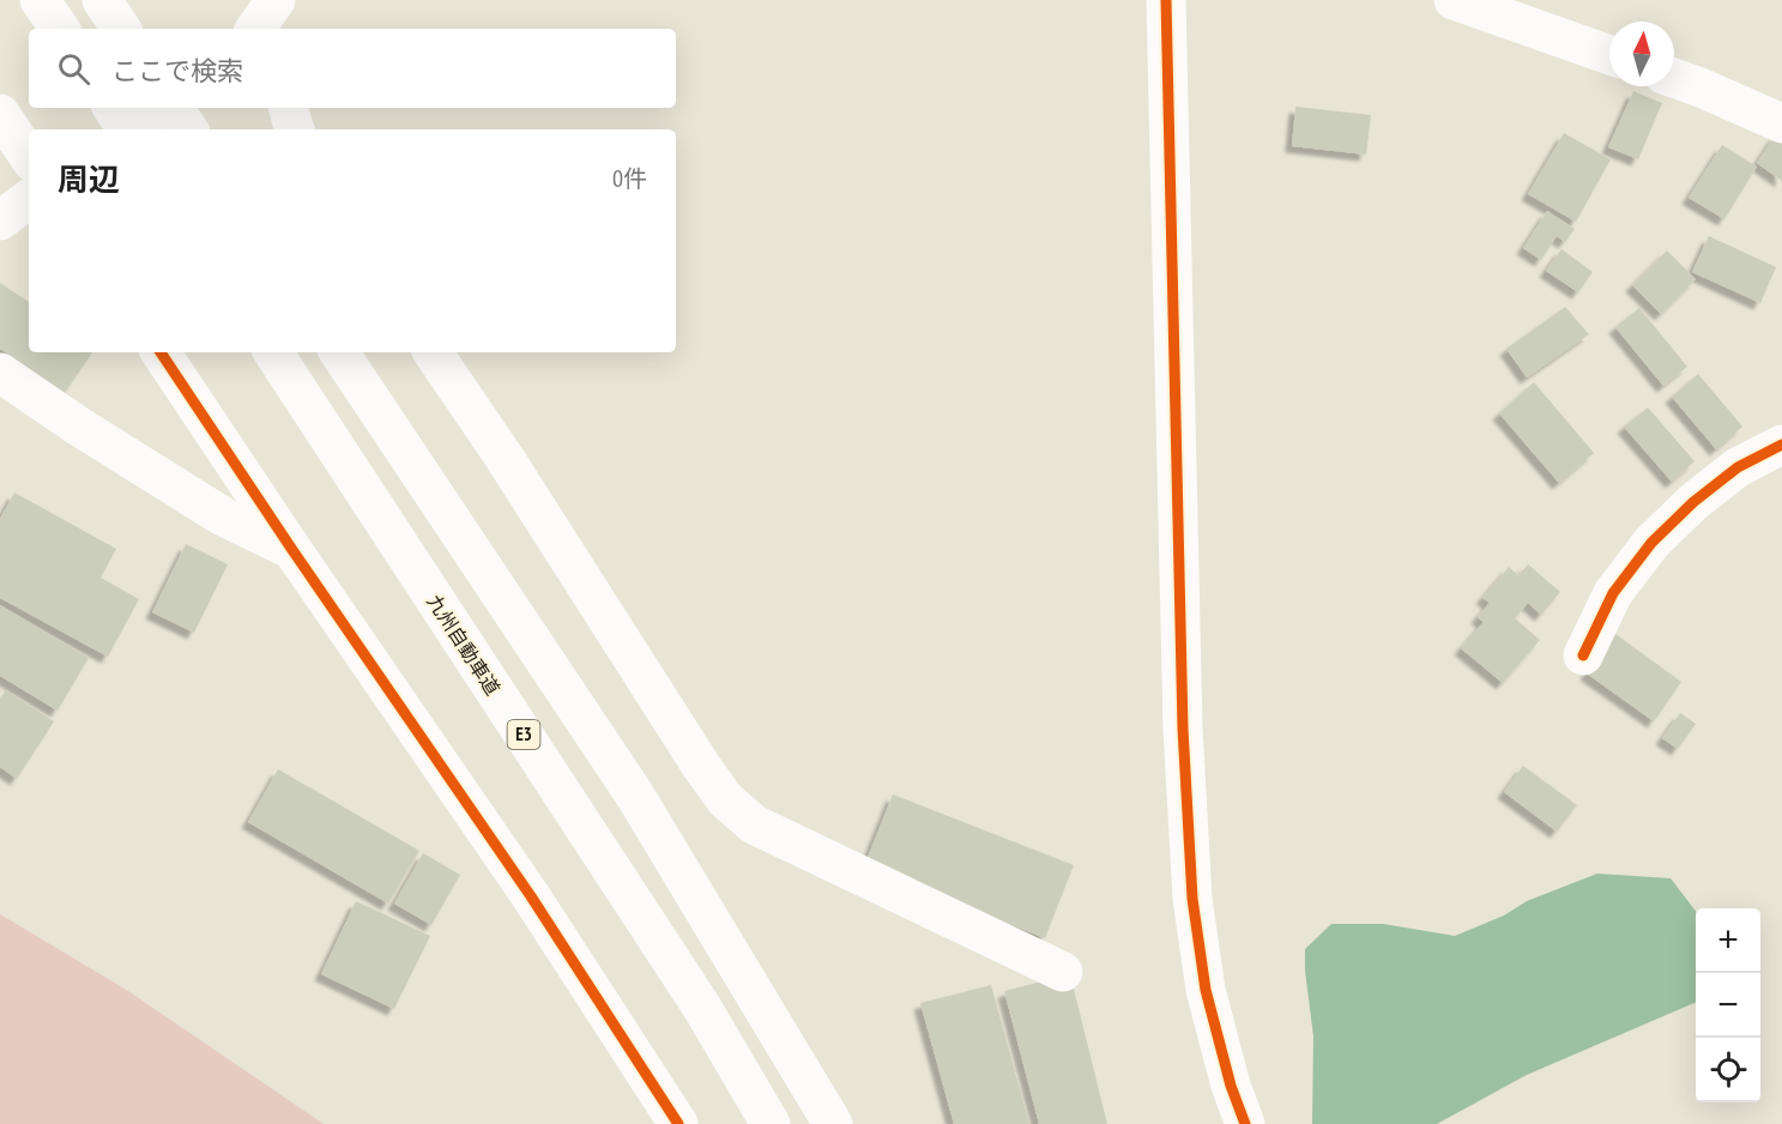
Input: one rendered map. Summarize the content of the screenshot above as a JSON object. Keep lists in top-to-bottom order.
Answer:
{
  "streets": {
    "main road": ["九州自動車道", "E3"]
  },
  "north": "top",
  "page": {
    "search": "ここで検索",
    "heading": ["周辺", "0件"],
    "map_buttons": ["+", "−"]
  }
}
